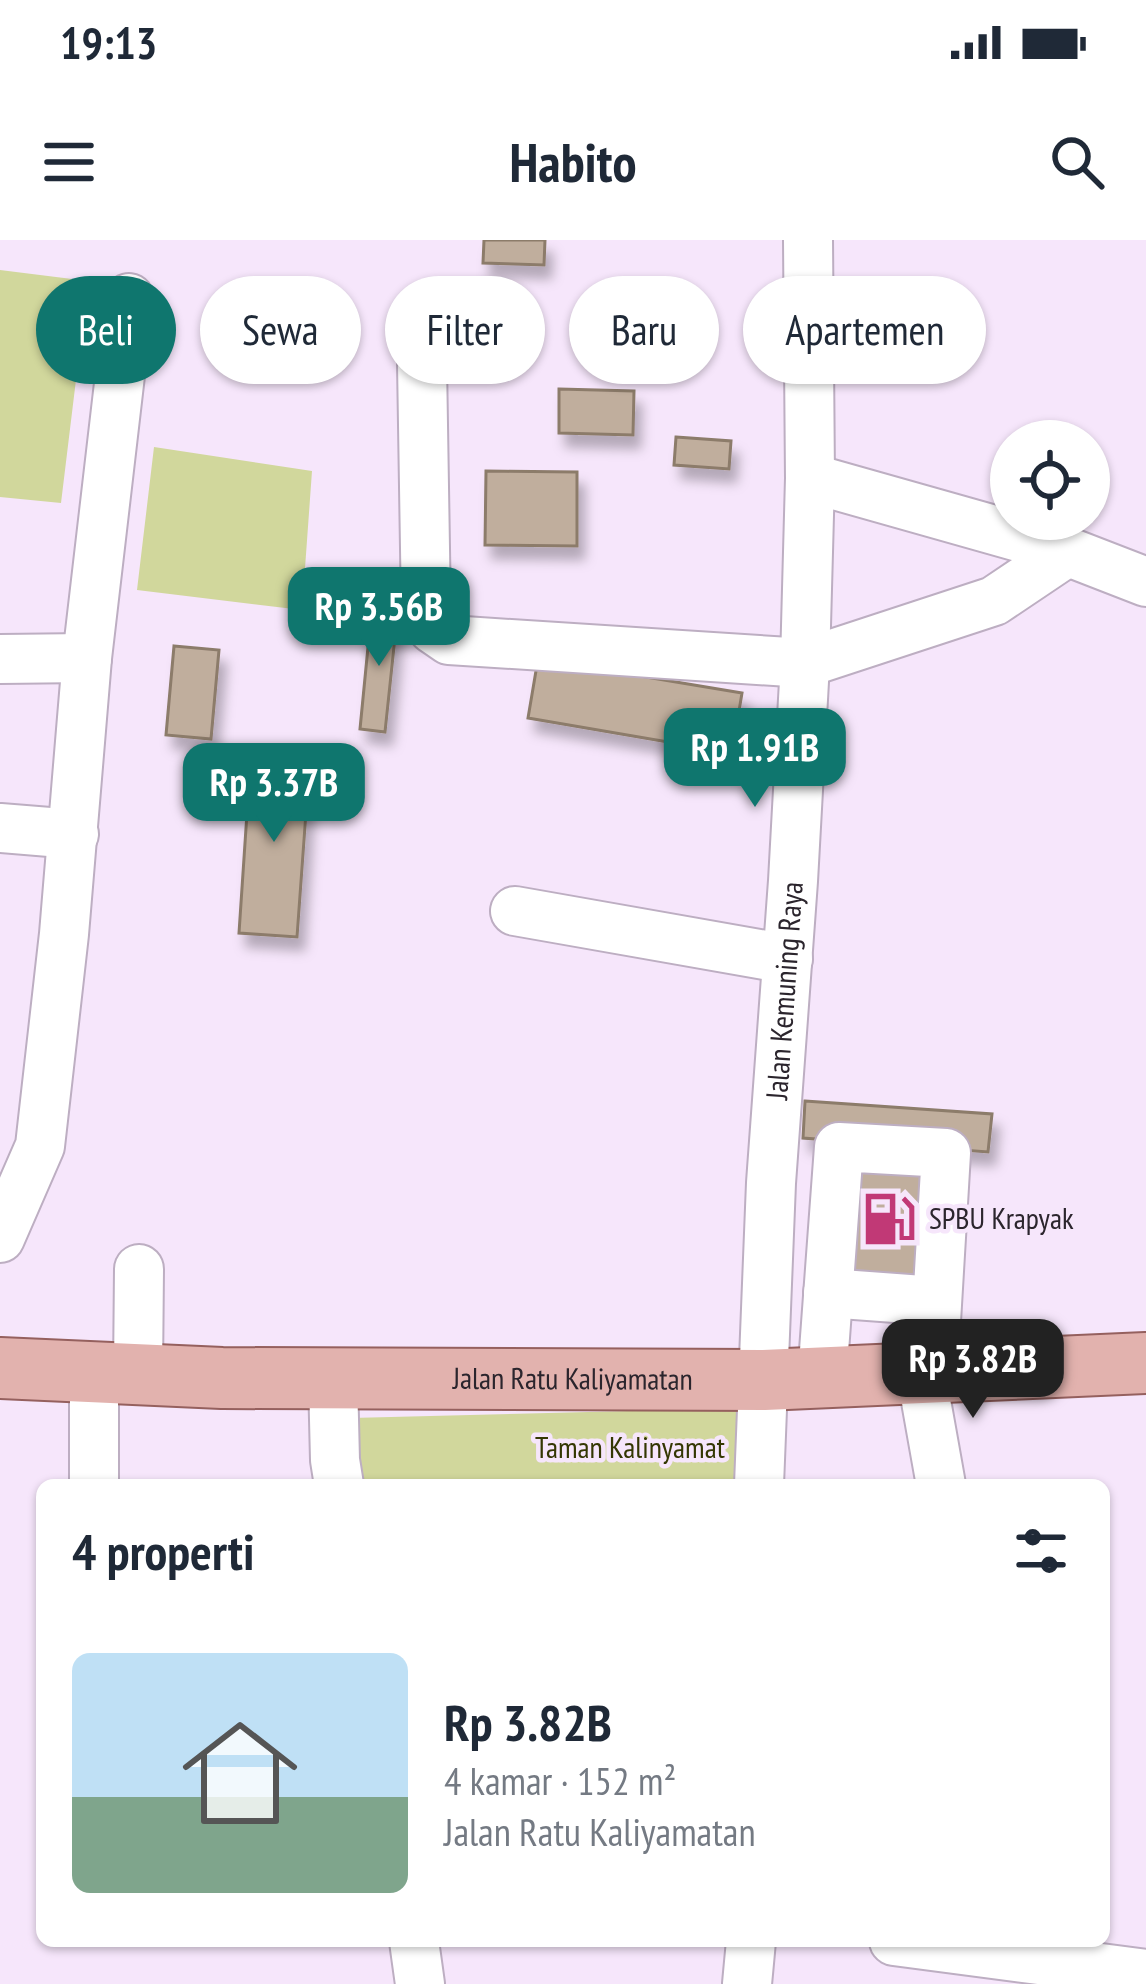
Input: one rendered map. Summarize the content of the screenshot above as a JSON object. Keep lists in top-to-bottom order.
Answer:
{
  "streets": {
    "main road": ["Jalan Ratu Kaliyamatan"],
    "street": ["Jalan Kemuning Raya"]
  },
  "crossings": [
    ["Jalan Kemuning Raya", "Jalan Ratu Kaliyamatan"]
  ],
  "parks": ["Taman Kalinyamat"],
  "places": {
    "fuel station": ["SPBU Krapyak"]
  },
  "page": {
    "status": "19:13",
    "header": "Habito",
    "chip": [
      "Beli",
      "Sewa",
      "Filter",
      "Baru",
      "Apartemen"
    ],
    "price": [
      "Rp 3.56B",
      "Rp 1.91B",
      "Rp 3.37B",
      "Rp 3.82B"
    ],
    "heading": "4 properti",
    "list": [
      {
        "name": "Rp 3.82B",
        "note": "4 kamar · 152 m² · Jalan Ratu Kaliyamatan"
      }
    ]
  }
}
